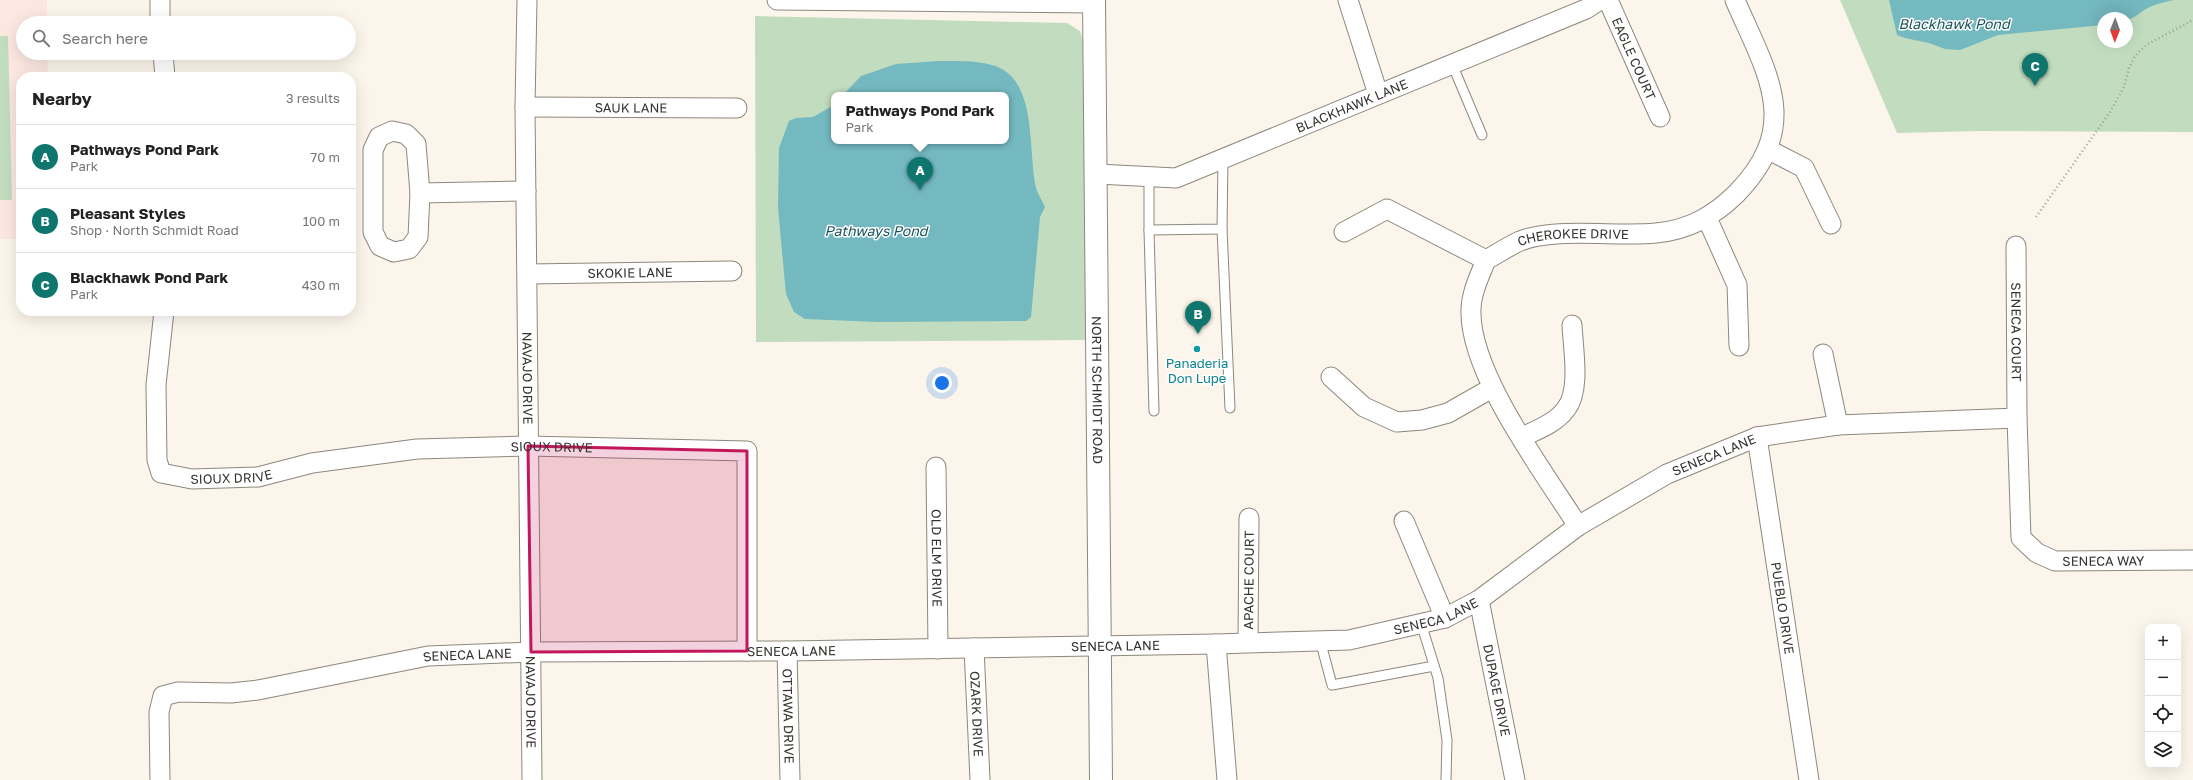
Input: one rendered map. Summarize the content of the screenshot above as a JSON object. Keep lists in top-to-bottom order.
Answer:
{
  "streets": {
    "street": [
      "EAGLE COURT",
      "BLACKHAWK LANE",
      "SAUK LANE",
      "CHEROKEE DRIVE",
      "SKOKIE LANE",
      "SENECA COURT",
      "NAVAJO DRIVE",
      "NORTH SCHMIDT ROAD",
      "SIOUX DRIVE",
      "SENECA LANE",
      "OLD ELM DRIVE",
      "SENECA WAY",
      "APACHE COURT",
      "PUEBLO DRIVE",
      "DUPAGE DRIVE",
      "OZARK DRIVE",
      "OTTAWA DRIVE"
    ]
  },
  "crossings": [
    ["BLACKHAWK LANE", "NORTH SCHMIDT ROAD"],
    ["SAUK LANE", "NAVAJO DRIVE"],
    ["SKOKIE LANE", "NAVAJO DRIVE"],
    ["SENECA COURT", "SENECA LANE"],
    ["SENECA COURT", "SENECA WAY"],
    ["NAVAJO DRIVE", "SIOUX DRIVE"],
    ["NAVAJO DRIVE", "SENECA LANE"],
    ["NORTH SCHMIDT ROAD", "SENECA LANE"],
    ["SIOUX DRIVE", "SENECA LANE"],
    ["SENECA LANE", "OLD ELM DRIVE"],
    ["SENECA LANE", "SENECA WAY"],
    ["SENECA LANE", "APACHE COURT"],
    ["SENECA LANE", "PUEBLO DRIVE"],
    ["SENECA LANE", "DUPAGE DRIVE"],
    ["SENECA LANE", "OZARK DRIVE"],
    ["SENECA LANE", "OTTAWA DRIVE"]
  ],
  "water": ["Blackhawk Pond", "Pathways Pond"],
  "places": ["Panaderia Don Lupe"],
  "north": "bottom",
  "page": {
    "search": "Search here",
    "pins": ["C", "A", "B"],
    "heading": ["Nearby", "3 results"],
    "popup": ["Pathways Pond Park", "Park"],
    "list": [
      {
        "mark": "A",
        "name": "Pathways Pond Park",
        "note": "Park",
        "value": "70 m"
      },
      {
        "mark": "B",
        "name": "Pleasant Styles",
        "note": "Shop · North Schmidt Road",
        "value": "100 m"
      },
      {
        "mark": "C",
        "name": "Blackhawk Pond Park",
        "note": "Park",
        "value": "430 m"
      }
    ],
    "map_buttons": ["+", "−"]
  }
}
